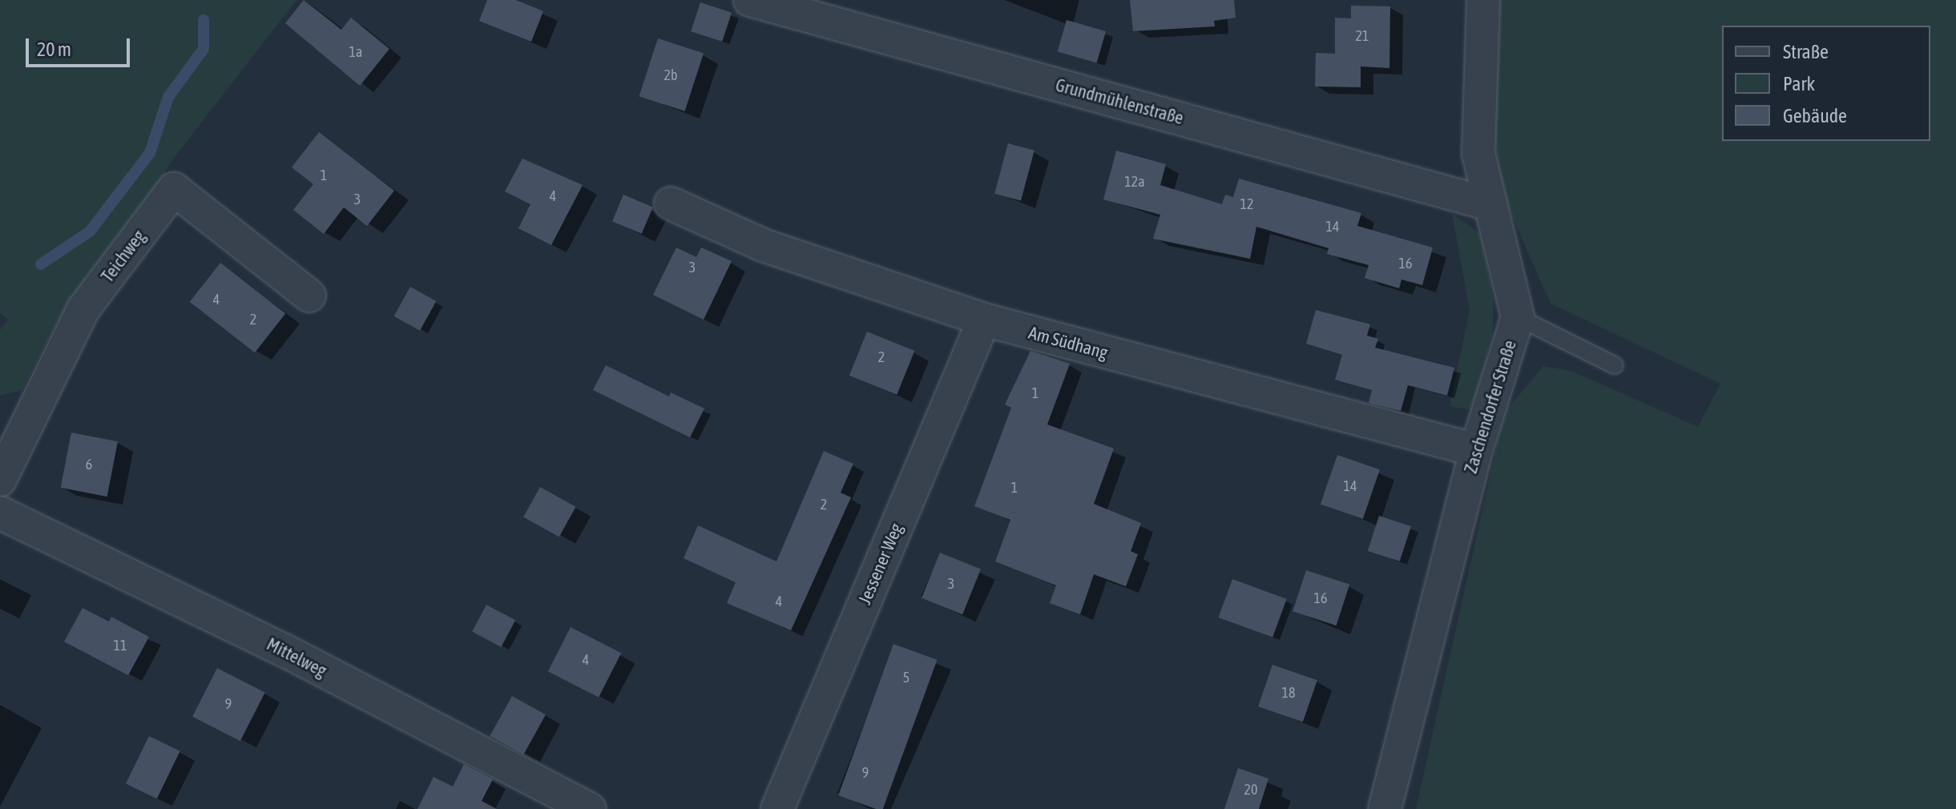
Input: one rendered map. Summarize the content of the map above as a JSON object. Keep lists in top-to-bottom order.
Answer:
{
  "streets": {
    "street": [
      "Grundmühlenstraße",
      "Teichweg",
      "Am Südhang",
      "Zaschendorfer Straße",
      "Jessener Weg",
      "Mittelweg"
    ]
  },
  "crossings": [
    ["Grundmühlenstraße", "Zaschendorfer Straße"],
    ["Am Südhang", "Zaschendorfer Straße"],
    ["Am Südhang", "Jessener Weg"]
  ],
  "house_numbers": [
    "21",
    "1a",
    "2b",
    "1",
    "12a",
    "4",
    "3",
    "12",
    "14",
    "16",
    "3",
    "4",
    "2",
    "2",
    "1",
    "6",
    "14",
    "1",
    "2",
    "3",
    "16",
    "4",
    "11",
    "4",
    "5",
    "18",
    "9",
    "9",
    "20"
  ],
  "legend": ["Straße", "Park", "Gebäude"],
  "scale_bar": "20 m"
}
